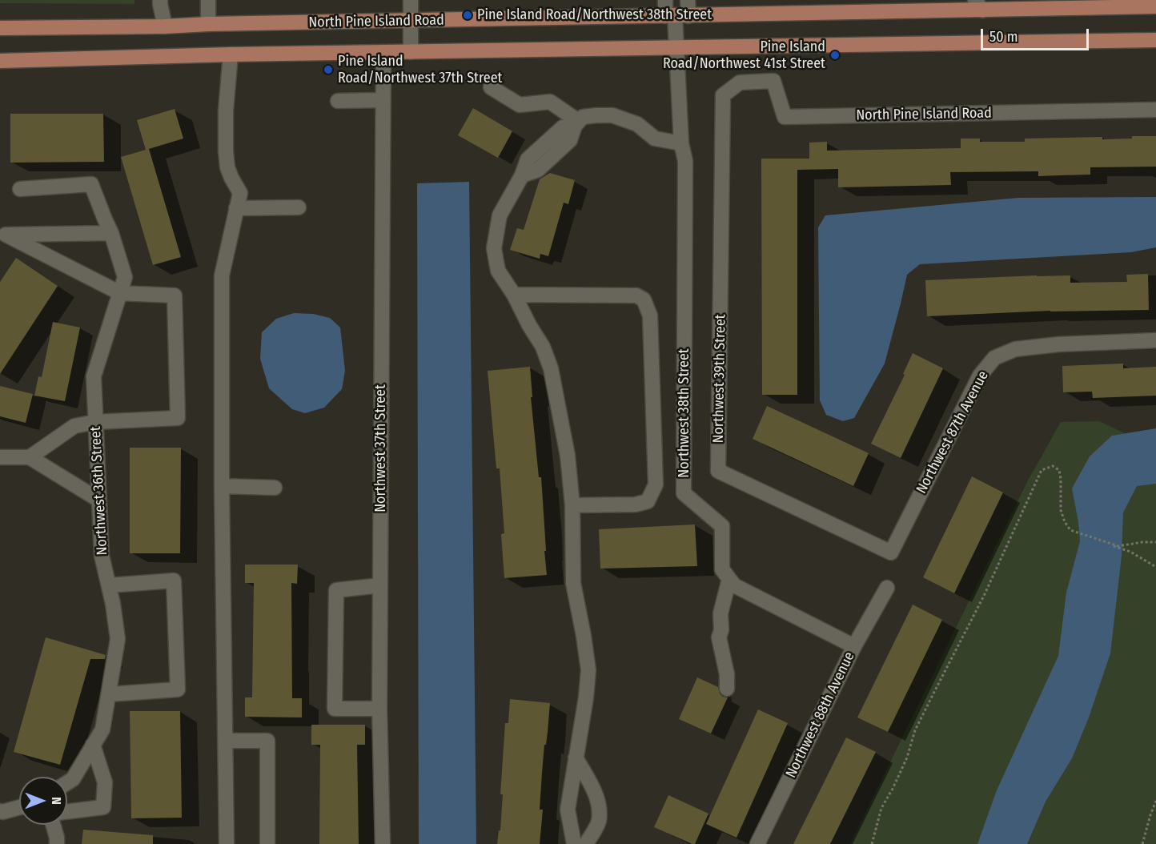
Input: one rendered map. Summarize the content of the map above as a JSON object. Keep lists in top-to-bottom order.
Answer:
{
  "streets": {
    "main road": ["North Pine Island Road"],
    "street": [
      "Northwest 39th Street",
      "Northwest 38th Street",
      "Northwest 87th Avenue",
      "Northwest 37th Street",
      "Northwest 36th Street",
      "Northwest 88th Avenue"
    ]
  },
  "crossings": [
    ["North Pine Island Road", "Northwest 39th Street"],
    ["North Pine Island Road", "Northwest 38th Street"],
    ["Northwest 39th Street", "Northwest 87th Avenue"]
  ],
  "places": ["Pine Island Road/Northwest 38th Street", "Pine Island Road/Northwest 41st Street", "Pine Island Road/Northwest 37th Street"],
  "scale_bar": "50 m",
  "north": "right"
}
